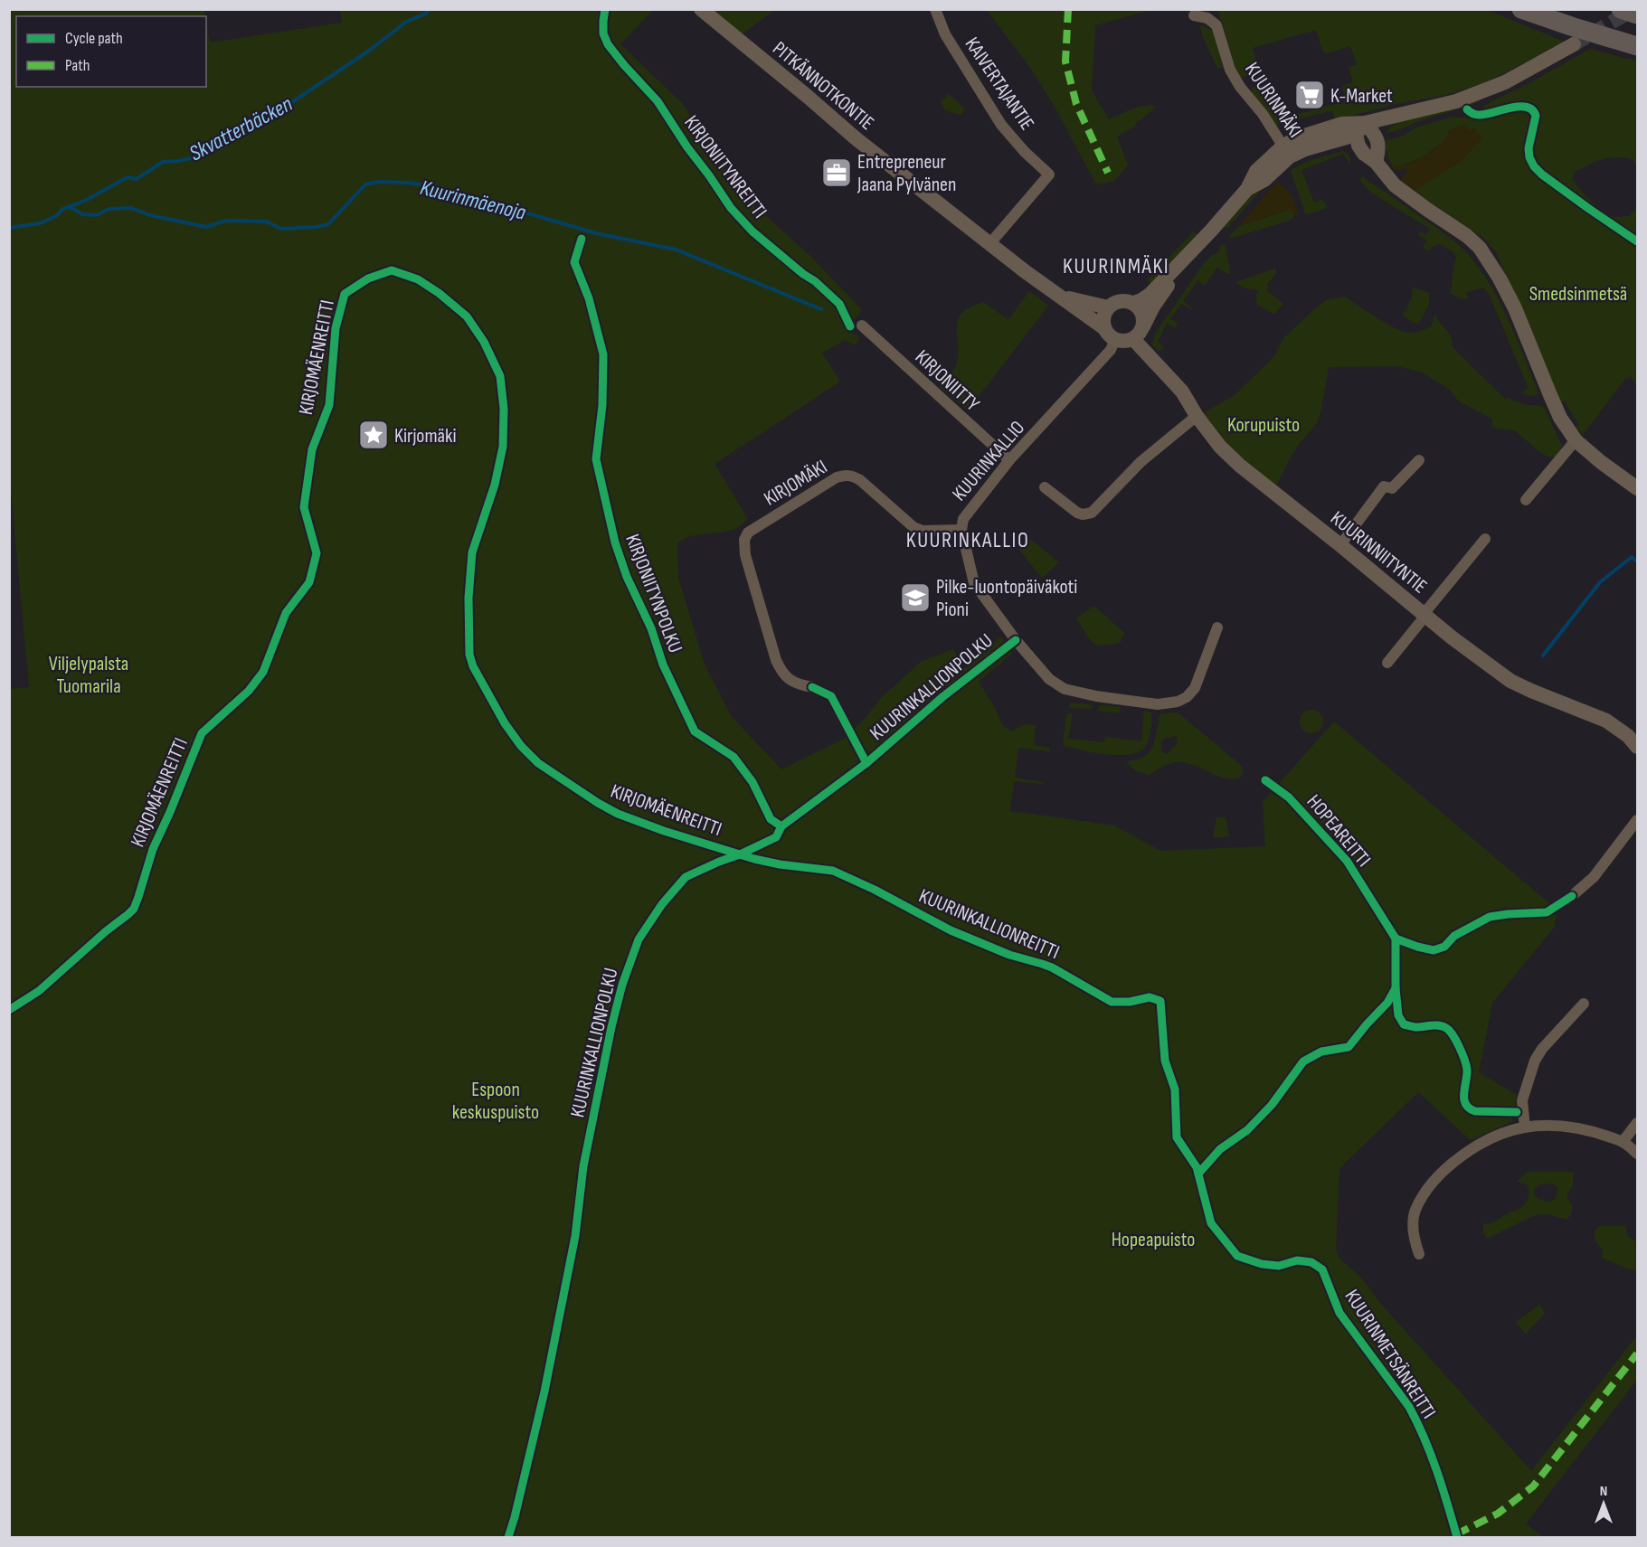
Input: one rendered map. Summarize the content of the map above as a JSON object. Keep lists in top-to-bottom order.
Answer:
{
  "streets": {
    "street": [
      "KAIVERTAJANTIE",
      "PITKÄNNOTKONTIE",
      "KUURINMÄKI",
      "KIRJONIITTY",
      "KUURINKALLIO",
      "KIRJOMÄKI",
      "KUURINNIITYNTIE"
    ],
    "cycle path": [
      "KIRJONIITYNREITTI",
      "KIRJOMÄENREITTI",
      "KIRJONIITYNPOLKU",
      "KUURINKALLIONPOLKU",
      "HOPEAREITTI"
    ]
  },
  "crossings": [
    ["KAIVERTAJANTIE", "PITKÄNNOTKONTIE"],
    ["PITKÄNNOTKONTIE", "KUURINKALLIO"],
    ["PITKÄNNOTKONTIE", "KUURINNIITYNTIE"],
    ["KIRJONIITTY", "KUURINKALLIO"],
    ["KUURINKALLIO", "KIRJOMÄKI"],
    ["KUURINKALLIO", "KUURINNIITYNTIE"]
  ],
  "districts": ["KUURINMÄKI", "KUURINKALLIO"],
  "water": ["Skvatterbäcken", "Kuurinmäenoja"],
  "parks": [
    "Smedsinmetsä",
    "Korupuisto",
    "Viljelypalsta Tuomarila",
    "Espoon keskuspuisto",
    "Hopeapuisto"
  ],
  "places": {
    "supermarket": ["K-Market"],
    "office": ["Entrepreneur Jaana Pylvänen"],
    "place": ["Kirjomäki"],
    "school or university": ["Pilke-luontopäiväkoti Pioni"]
  },
  "legend": ["Cycle path", "Path"],
  "north": "top"
}
